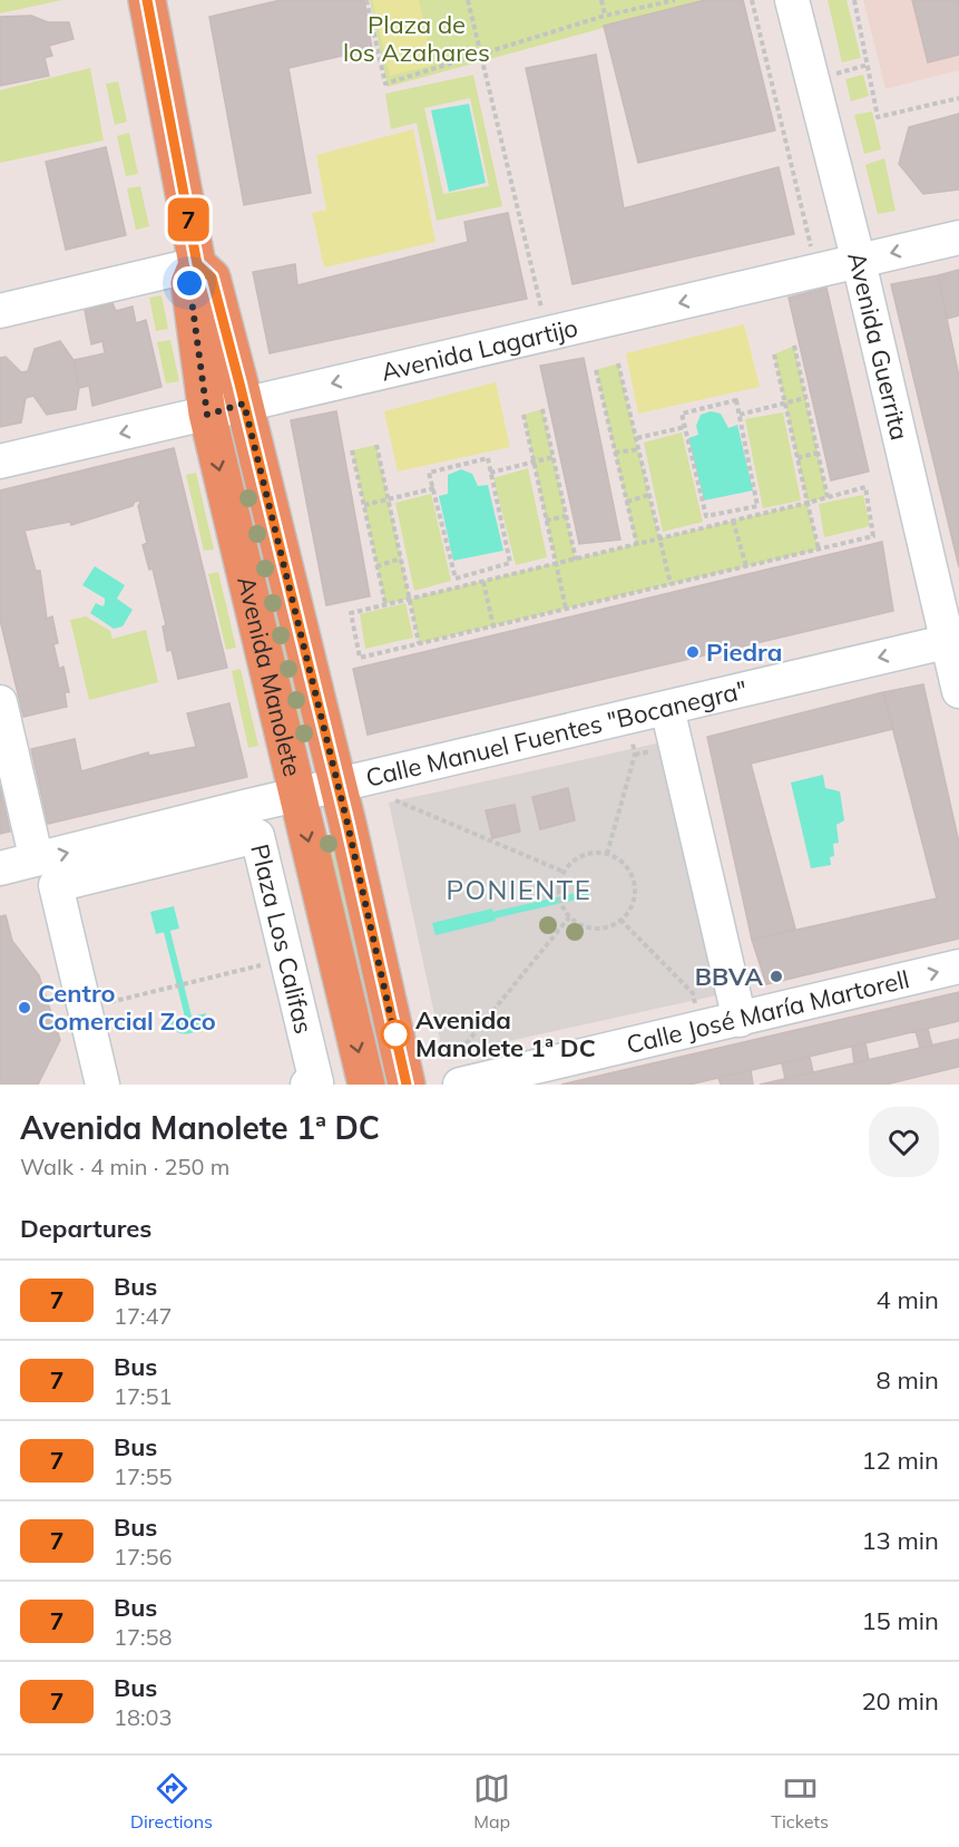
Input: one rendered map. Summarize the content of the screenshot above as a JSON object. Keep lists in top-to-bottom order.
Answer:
{
  "streets": {
    "main road": ["Avenida Manolete"],
    "street": [
      "Avenida Guerrita",
      "Avenida Lagartijo",
      "Calle Manuel Fuentes \"Bocanegra\"",
      "Plaza Los Califas",
      "Calle José María Martorell"
    ]
  },
  "crossings": [
    ["Avenida Guerrita", "Avenida Lagartijo"],
    ["Avenida Guerrita", "Calle Manuel Fuentes \"Bocanegra\""],
    ["Avenida Lagartijo", "Avenida Manolete"],
    ["Avenida Manolete", "Calle Manuel Fuentes \"Bocanegra\""]
  ],
  "one_way": ["Avenida Lagartijo", "Calle José María Martorell"],
  "districts": ["PONIENTE"],
  "parks": ["Plaza de los Azahares"],
  "places": [
    "Piedra",
    "BBVA",
    "Centro Comercial Zoco",
    "Avenida Manolete 1ª DC"
  ],
  "lines": ["bus line 7"],
  "page": {
    "on_map": "7",
    "heading": [
      ["Avenida Manolete 1ª DC", "Walk · 4 min · 250 m"],
      "Departures"
    ],
    "list": [
      {
        "mark": "7",
        "name": "Bus",
        "note": "17:47",
        "value": "4 min"
      },
      {
        "mark": "7",
        "name": "Bus",
        "note": "17:51",
        "value": "8 min"
      },
      {
        "mark": "7",
        "name": "Bus",
        "note": "17:55",
        "value": "12 min"
      },
      {
        "mark": "7",
        "name": "Bus",
        "note": "17:56",
        "value": "13 min"
      },
      {
        "mark": "7",
        "name": "Bus",
        "note": "17:58",
        "value": "15 min"
      },
      {
        "mark": "7",
        "name": "Bus",
        "note": "18:03",
        "value": "20 min"
      }
    ],
    "tabs": ["Directions", "Map", "Tickets"]
  }
}
